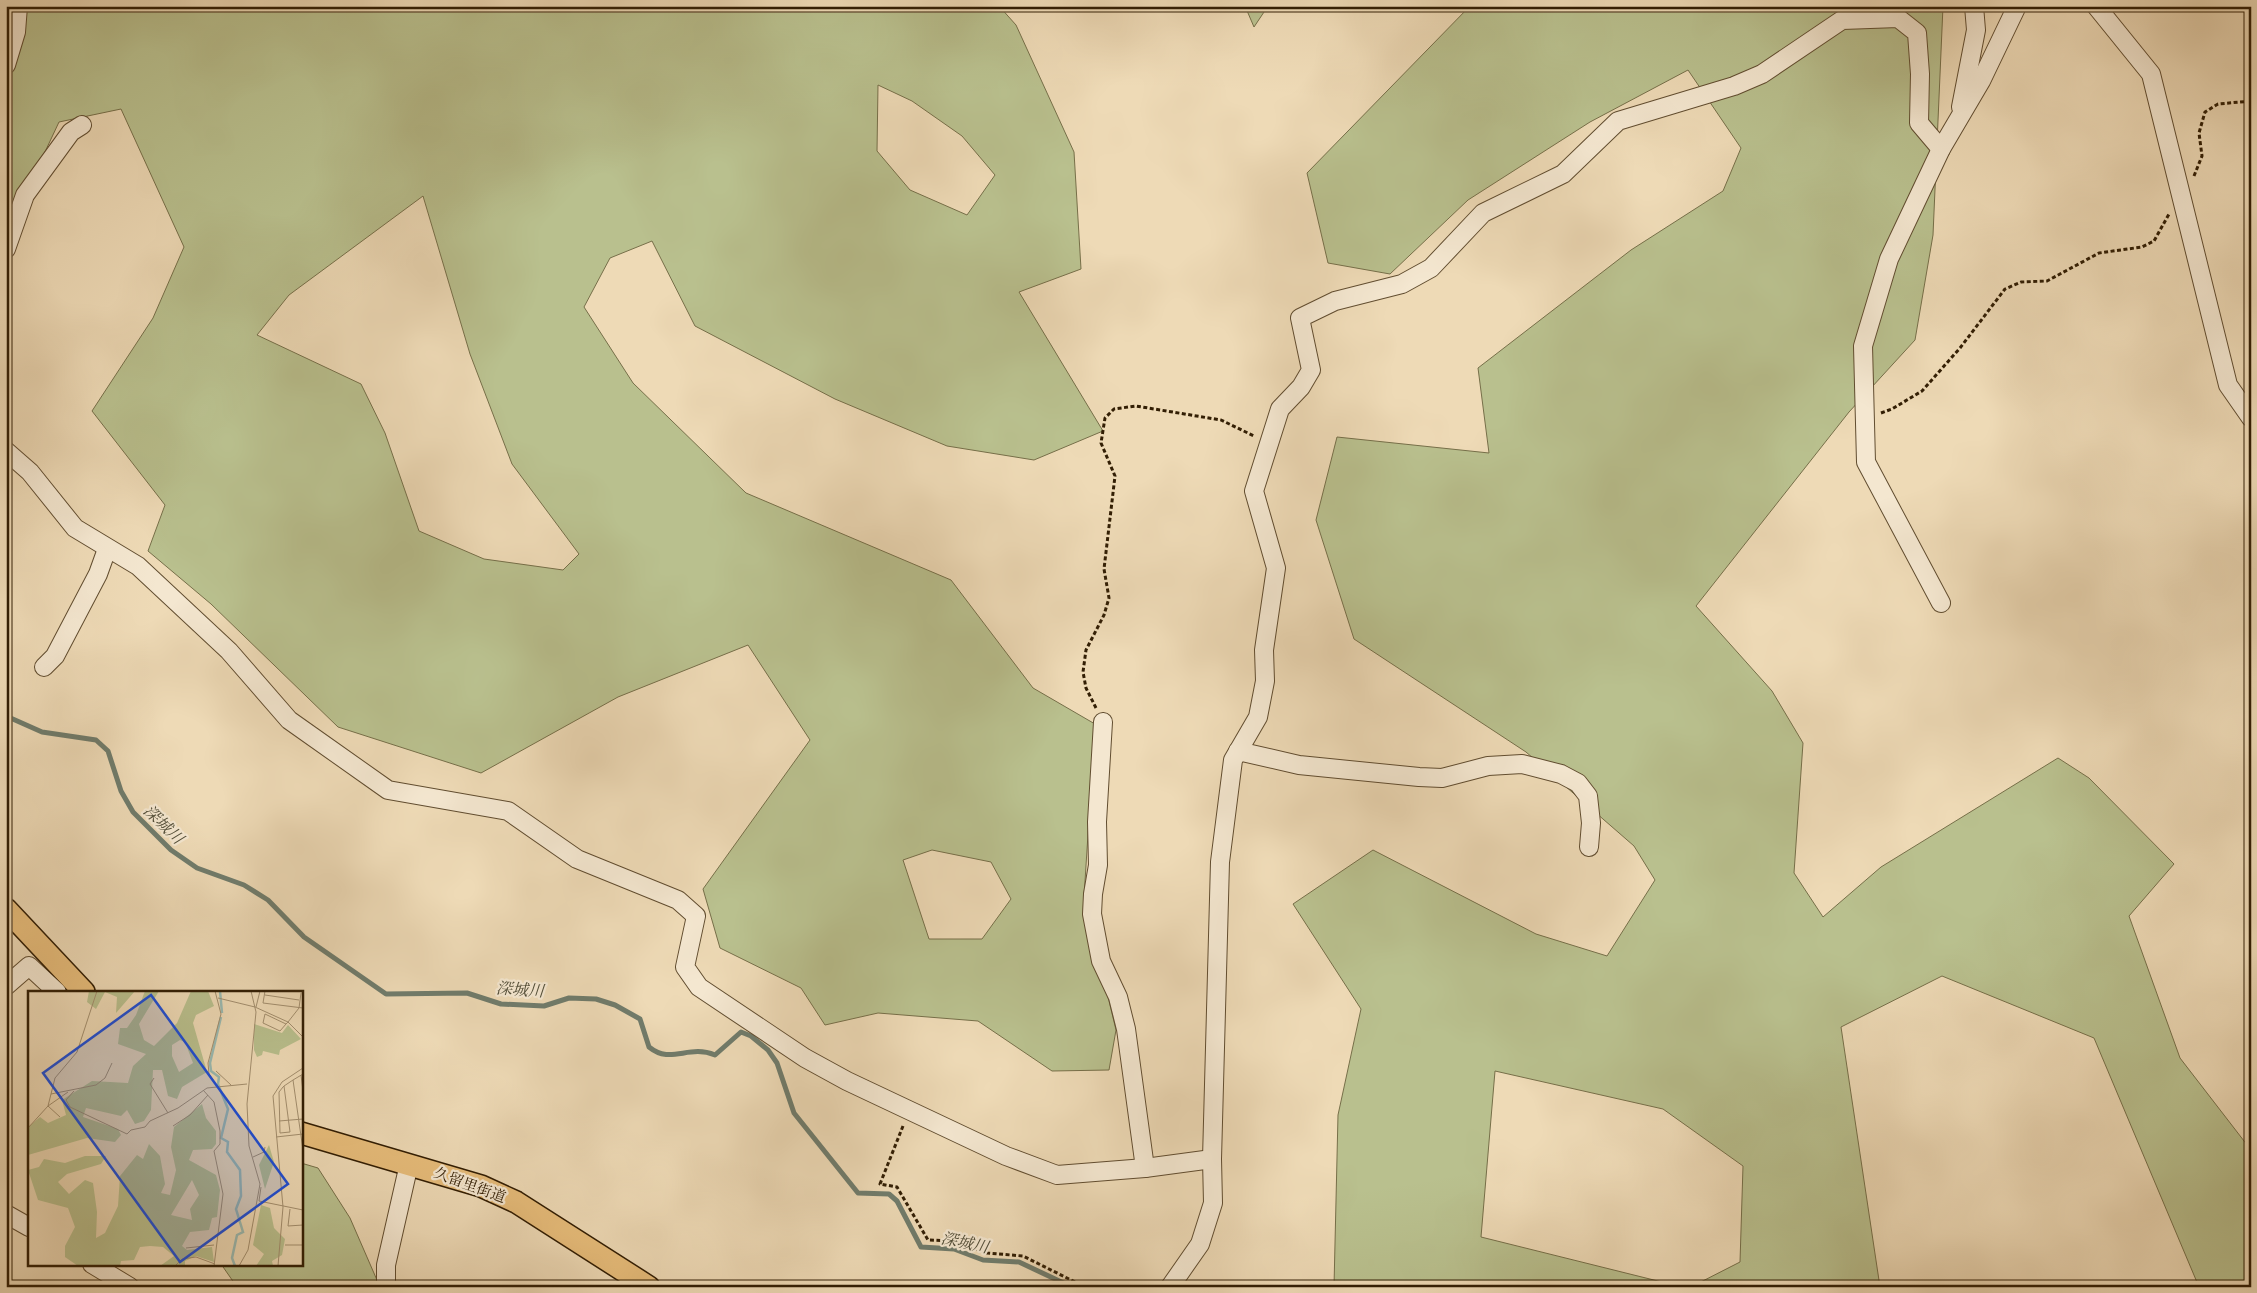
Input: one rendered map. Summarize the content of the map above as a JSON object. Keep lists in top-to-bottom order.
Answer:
{
  "streets": {
    "main road": ["久留里街道"]
  },
  "water": ["深城川"]
}
